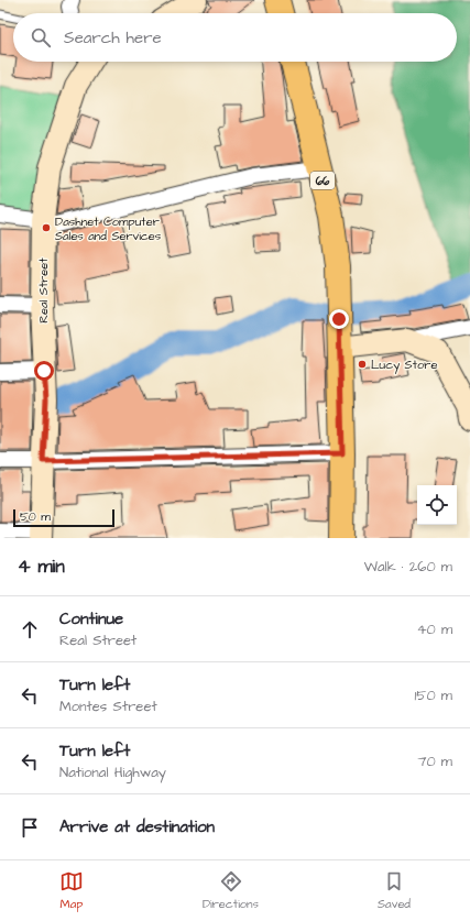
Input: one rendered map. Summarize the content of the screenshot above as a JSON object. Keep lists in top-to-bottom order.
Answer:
{
  "streets": {
    "main road": ["66"],
    "street": ["Real Street"]
  },
  "places": ["Dashnet Computer Sales and Services", "Lucy Store"],
  "scale_bar": "50 m",
  "page": {
    "search": "Search here",
    "scale": "50 m",
    "heading": ["4 min", "Walk · 260 m"],
    "list": [
      ["Continue", "Real Street", "40 m"],
      ["Turn left", "Montes Street", "150 m"],
      ["Turn left", "National Highway", "70 m"],
      "Arrive at destination"
    ],
    "nav": ["Map", "Directions", "Saved"]
  }
}
